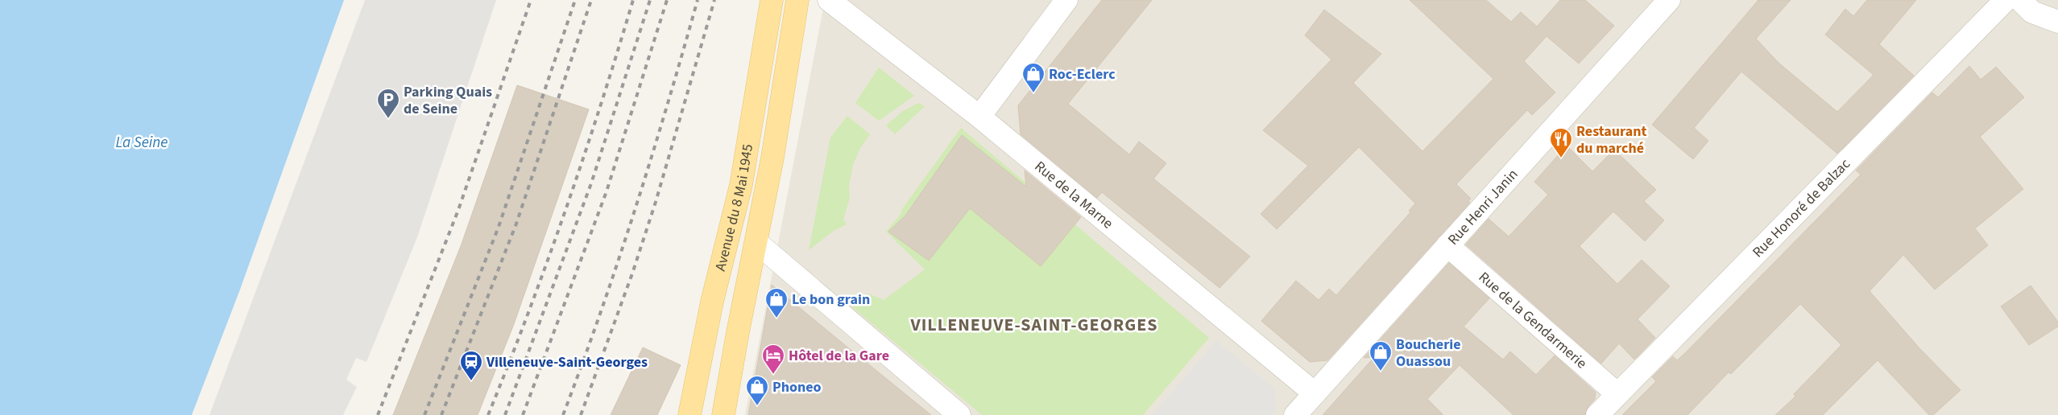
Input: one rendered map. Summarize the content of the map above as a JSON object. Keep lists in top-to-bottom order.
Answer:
{
  "streets": {
    "main road": ["Avenue du 8 Mai 1945"],
    "street": [
      "Rue de la Marne",
      "Rue Henri Janin",
      "Rue Honoré de Balzac",
      "Rue de la Gendarmerie"
    ]
  },
  "crossings": [
    ["Rue de la Marne", "Rue Henri Janin"],
    ["Rue Henri Janin", "Rue de la Gendarmerie"],
    ["Rue Honoré de Balzac", "Rue de la Gendarmerie"]
  ],
  "districts": ["VILLENEUVE-SAINT-GEORGES"],
  "water": ["La Seine"],
  "places": {
    "shop": [
      "Roc-Eclerc",
      "Le bon grain",
      "Boucherie Ouassou",
      "Phoneo"
    ],
    "parking": ["Parking Quais de Seine"],
    "restaurant": ["Restaurant du marché"],
    "hotel": ["Hôtel de la Gare"],
    "station": ["Villeneuve-Saint-Georges"]
  }
}
